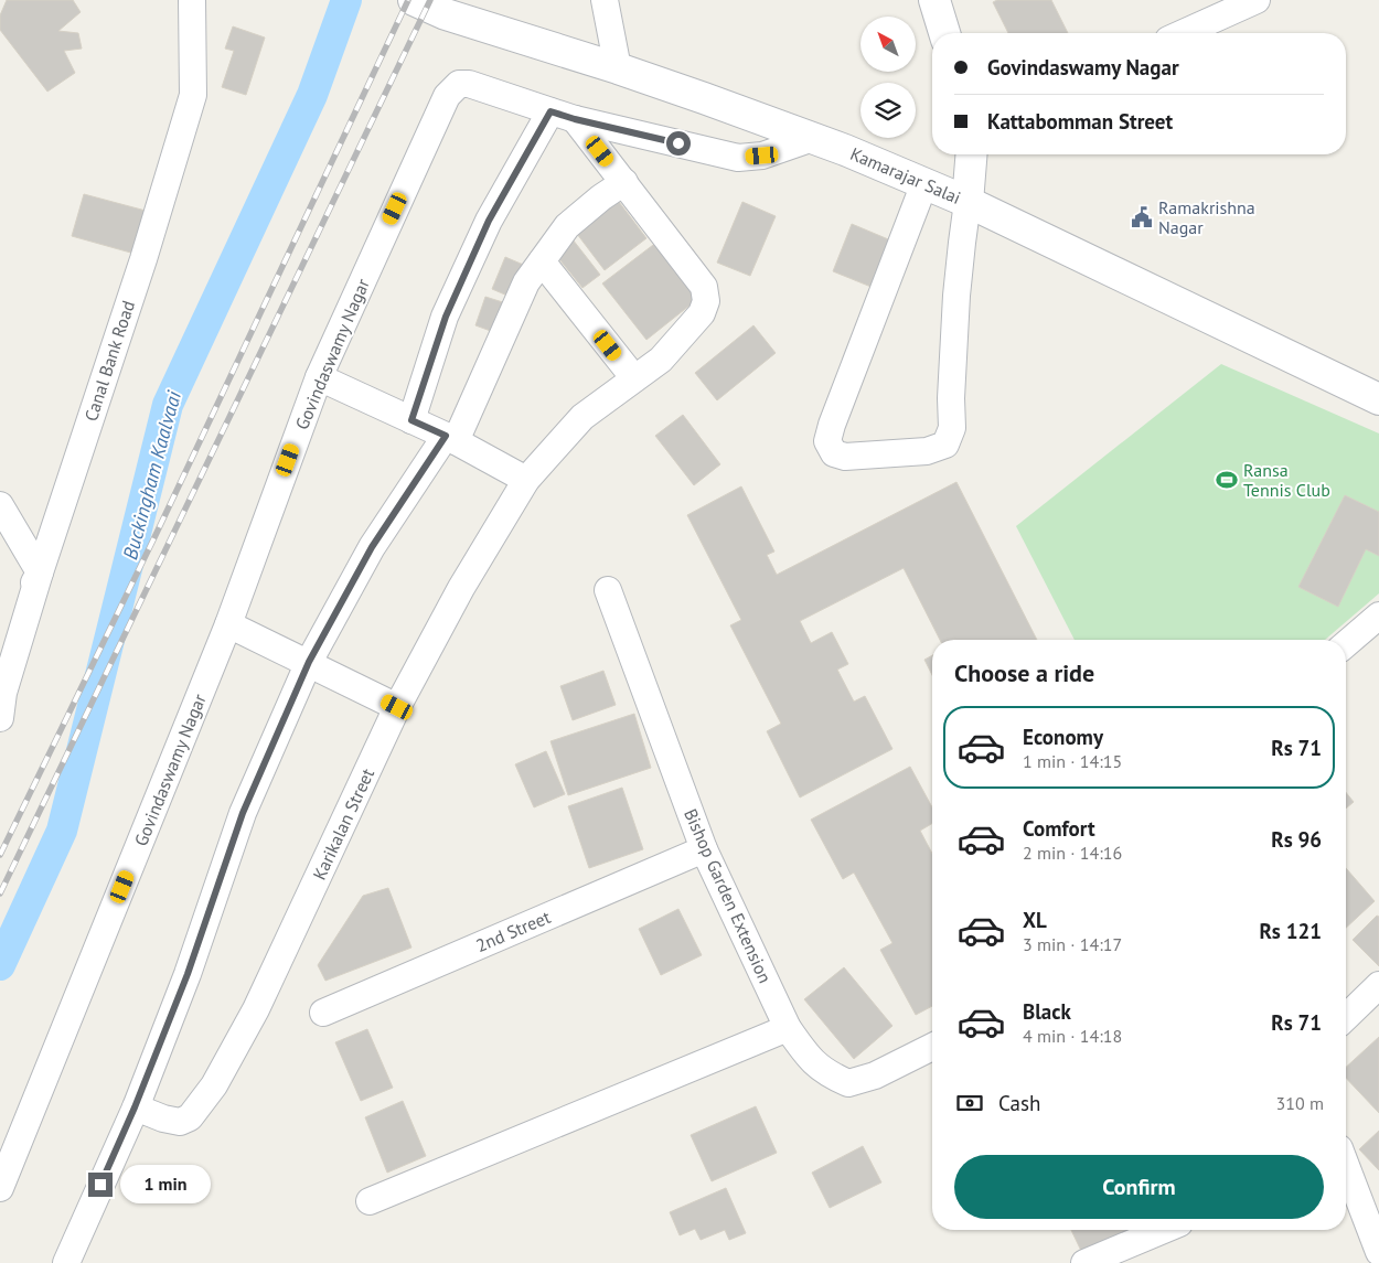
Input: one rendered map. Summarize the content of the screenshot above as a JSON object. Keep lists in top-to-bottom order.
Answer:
{
  "streets": {
    "street": [
      "Kamarajar Salai",
      "Govindaswamy Nagar",
      "Canal Bank Road",
      "Karikalan Street",
      "Bishop Garden Extension",
      "2nd Street"
    ]
  },
  "crossings": [
    ["Kamarajar Salai", "Govindaswamy Nagar"],
    ["Govindaswamy Nagar", "Karikalan Street"],
    ["Bishop Garden Extension", "2nd Street"]
  ],
  "water": ["Buckingham Kaalvaai"],
  "places": {
    "public building": ["Ramakrishna Nagar"],
    "sports": ["Ransa Tennis Club"]
  },
  "north": "top left",
  "page": {
    "banner": ["Govindaswamy Nagar", "Kattabomman Street"],
    "heading": "Choose a ride",
    "list": [
      {
        "name": "Economy",
        "note": "1 min · 14:15",
        "value": "Rs 71"
      },
      {
        "name": "Comfort",
        "note": "2 min · 14:16",
        "value": "Rs 96"
      },
      {
        "name": "XL",
        "note": "3 min · 14:17",
        "value": "Rs 121"
      },
      {
        "name": "Black",
        "note": "4 min · 14:18",
        "value": "Rs 71"
      }
    ],
    "pay": ["Cash", "310 m"],
    "buttons": "Confirm",
    "bubble": "1 min"
  }
}
